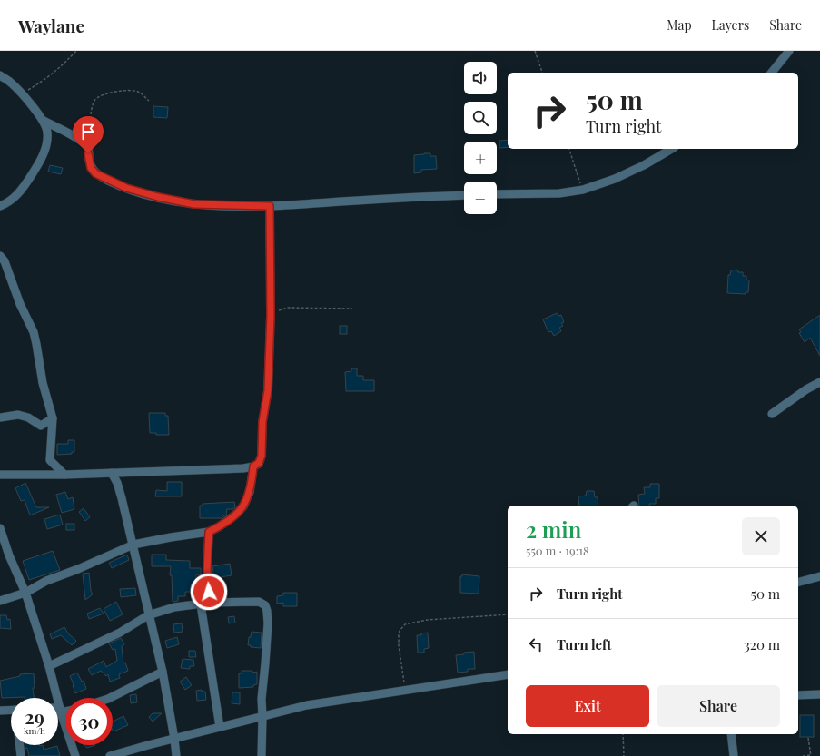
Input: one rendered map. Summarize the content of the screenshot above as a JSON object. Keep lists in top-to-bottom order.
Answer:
{
  "page": {
    "header": "Waylane",
    "nav": ["Map", "Layers", "Share"],
    "map_buttons": ["+", "−"],
    "turn": ["50 m", "Turn right"],
    "heading": ["2 min", "550 m · 19:18"],
    "list": [
      {
        "name": "Turn right",
        "value": "50 m"
      },
      {
        "name": "Turn left",
        "value": "320 m"
      }
    ],
    "buttons": ["Exit", "Share"],
    "speed": "29 km/h",
    "limit": "30"
  }
}
